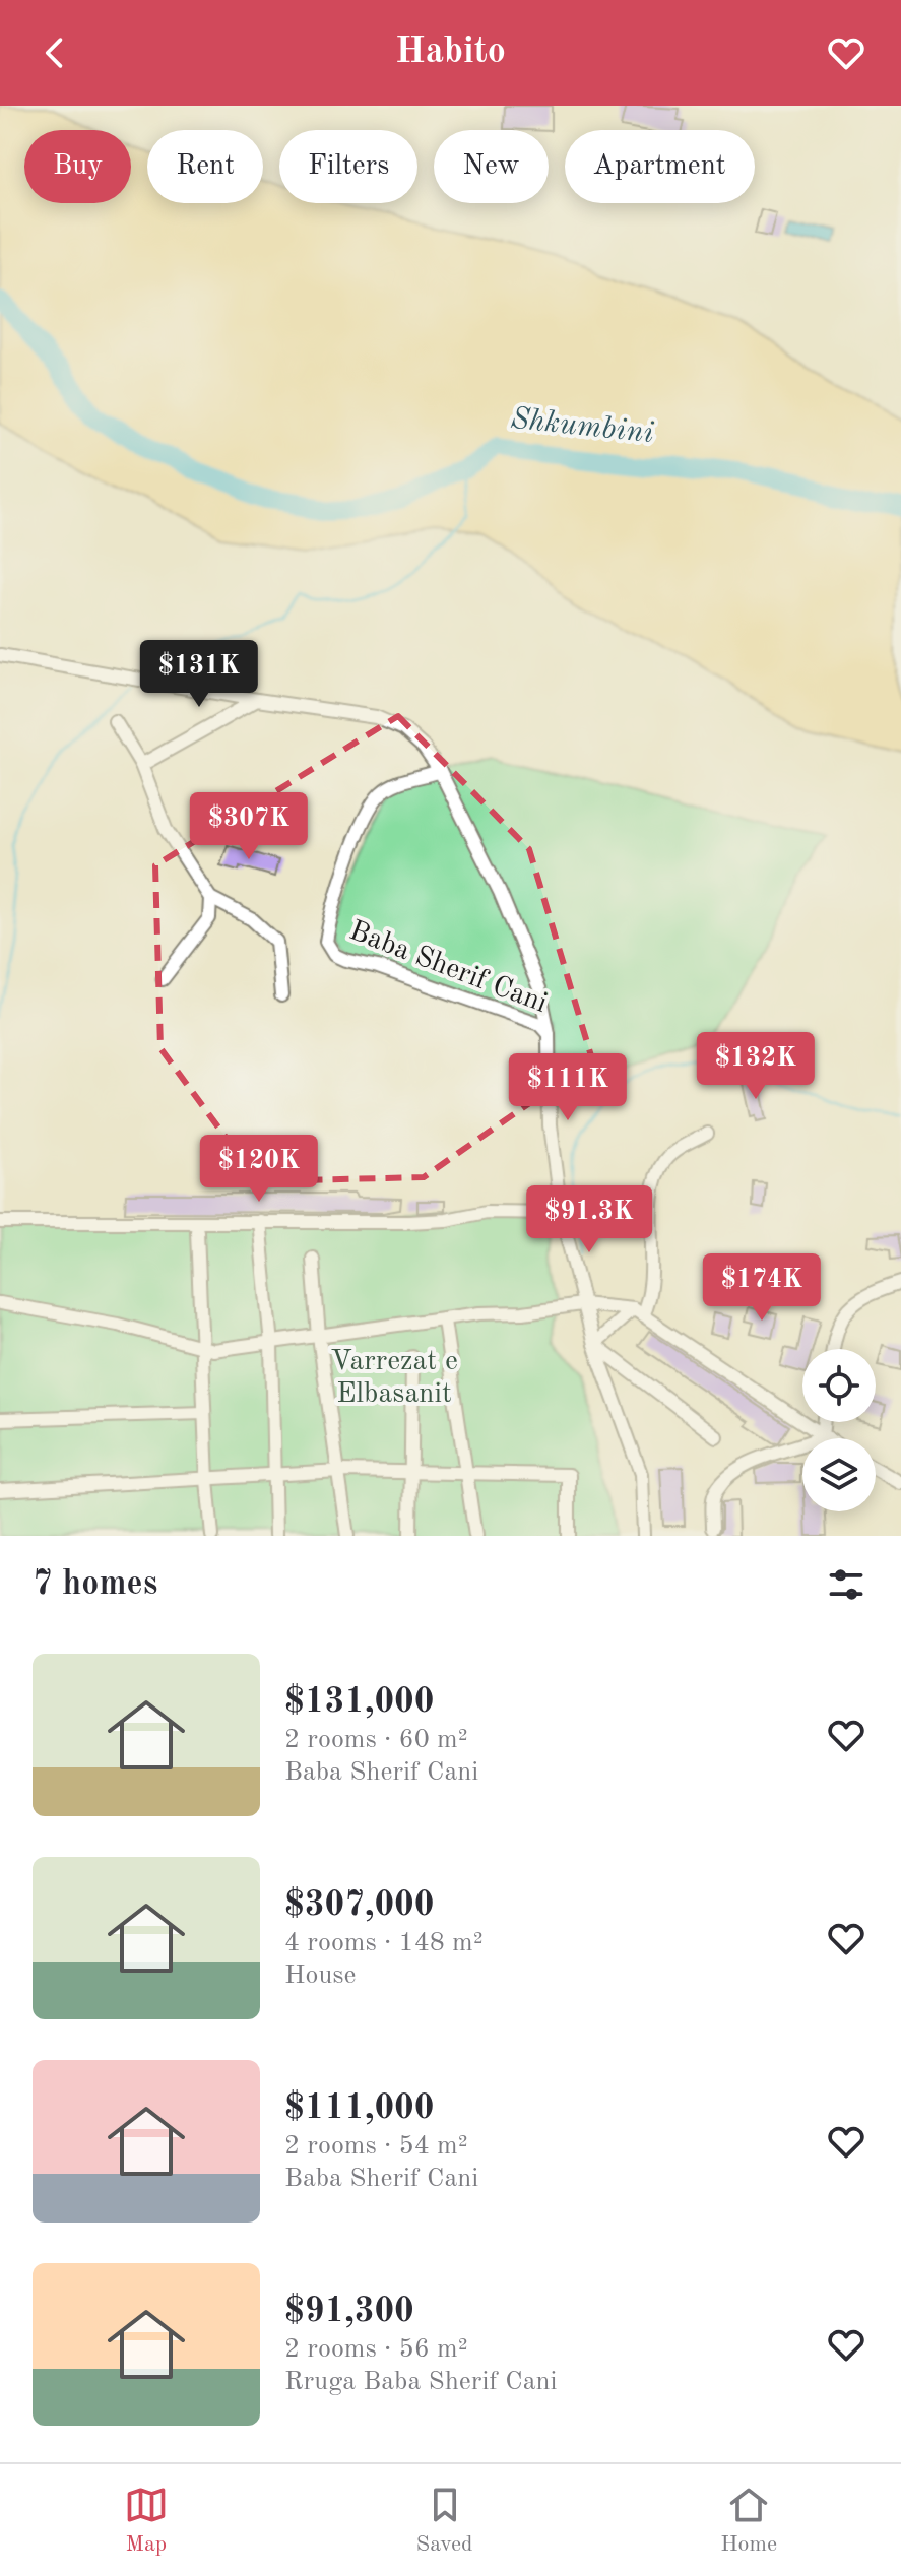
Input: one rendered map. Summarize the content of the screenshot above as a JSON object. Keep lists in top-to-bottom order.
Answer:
{
  "streets": {
    "street": ["Baba Sherif Cani"]
  },
  "water": ["Shkumbini"],
  "parks": ["Varrezat e Elbasanit"],
  "page": {
    "header": "Habito",
    "chip": [
      "Buy",
      "Rent",
      "Filters",
      "New",
      "Apartment"
    ],
    "price": [
      "$131K",
      "$307K",
      "$132K",
      "$111K",
      "$120K",
      "$91.3K",
      "$174K"
    ],
    "heading": "7 homes",
    "list": [
      {
        "name": "$131,000",
        "note": "2 rooms · 60 m² · Baba Sherif Cani"
      },
      {
        "name": "$307,000",
        "note": "4 rooms · 148 m² · House"
      },
      {
        "name": "$111,000",
        "note": "2 rooms · 54 m² · Baba Sherif Cani"
      },
      {
        "name": "$91,300",
        "note": "2 rooms · 56 m² · Rruga Baba Sherif Cani"
      }
    ],
    "tabs": ["Map", "Saved", "Home"]
  }
}
